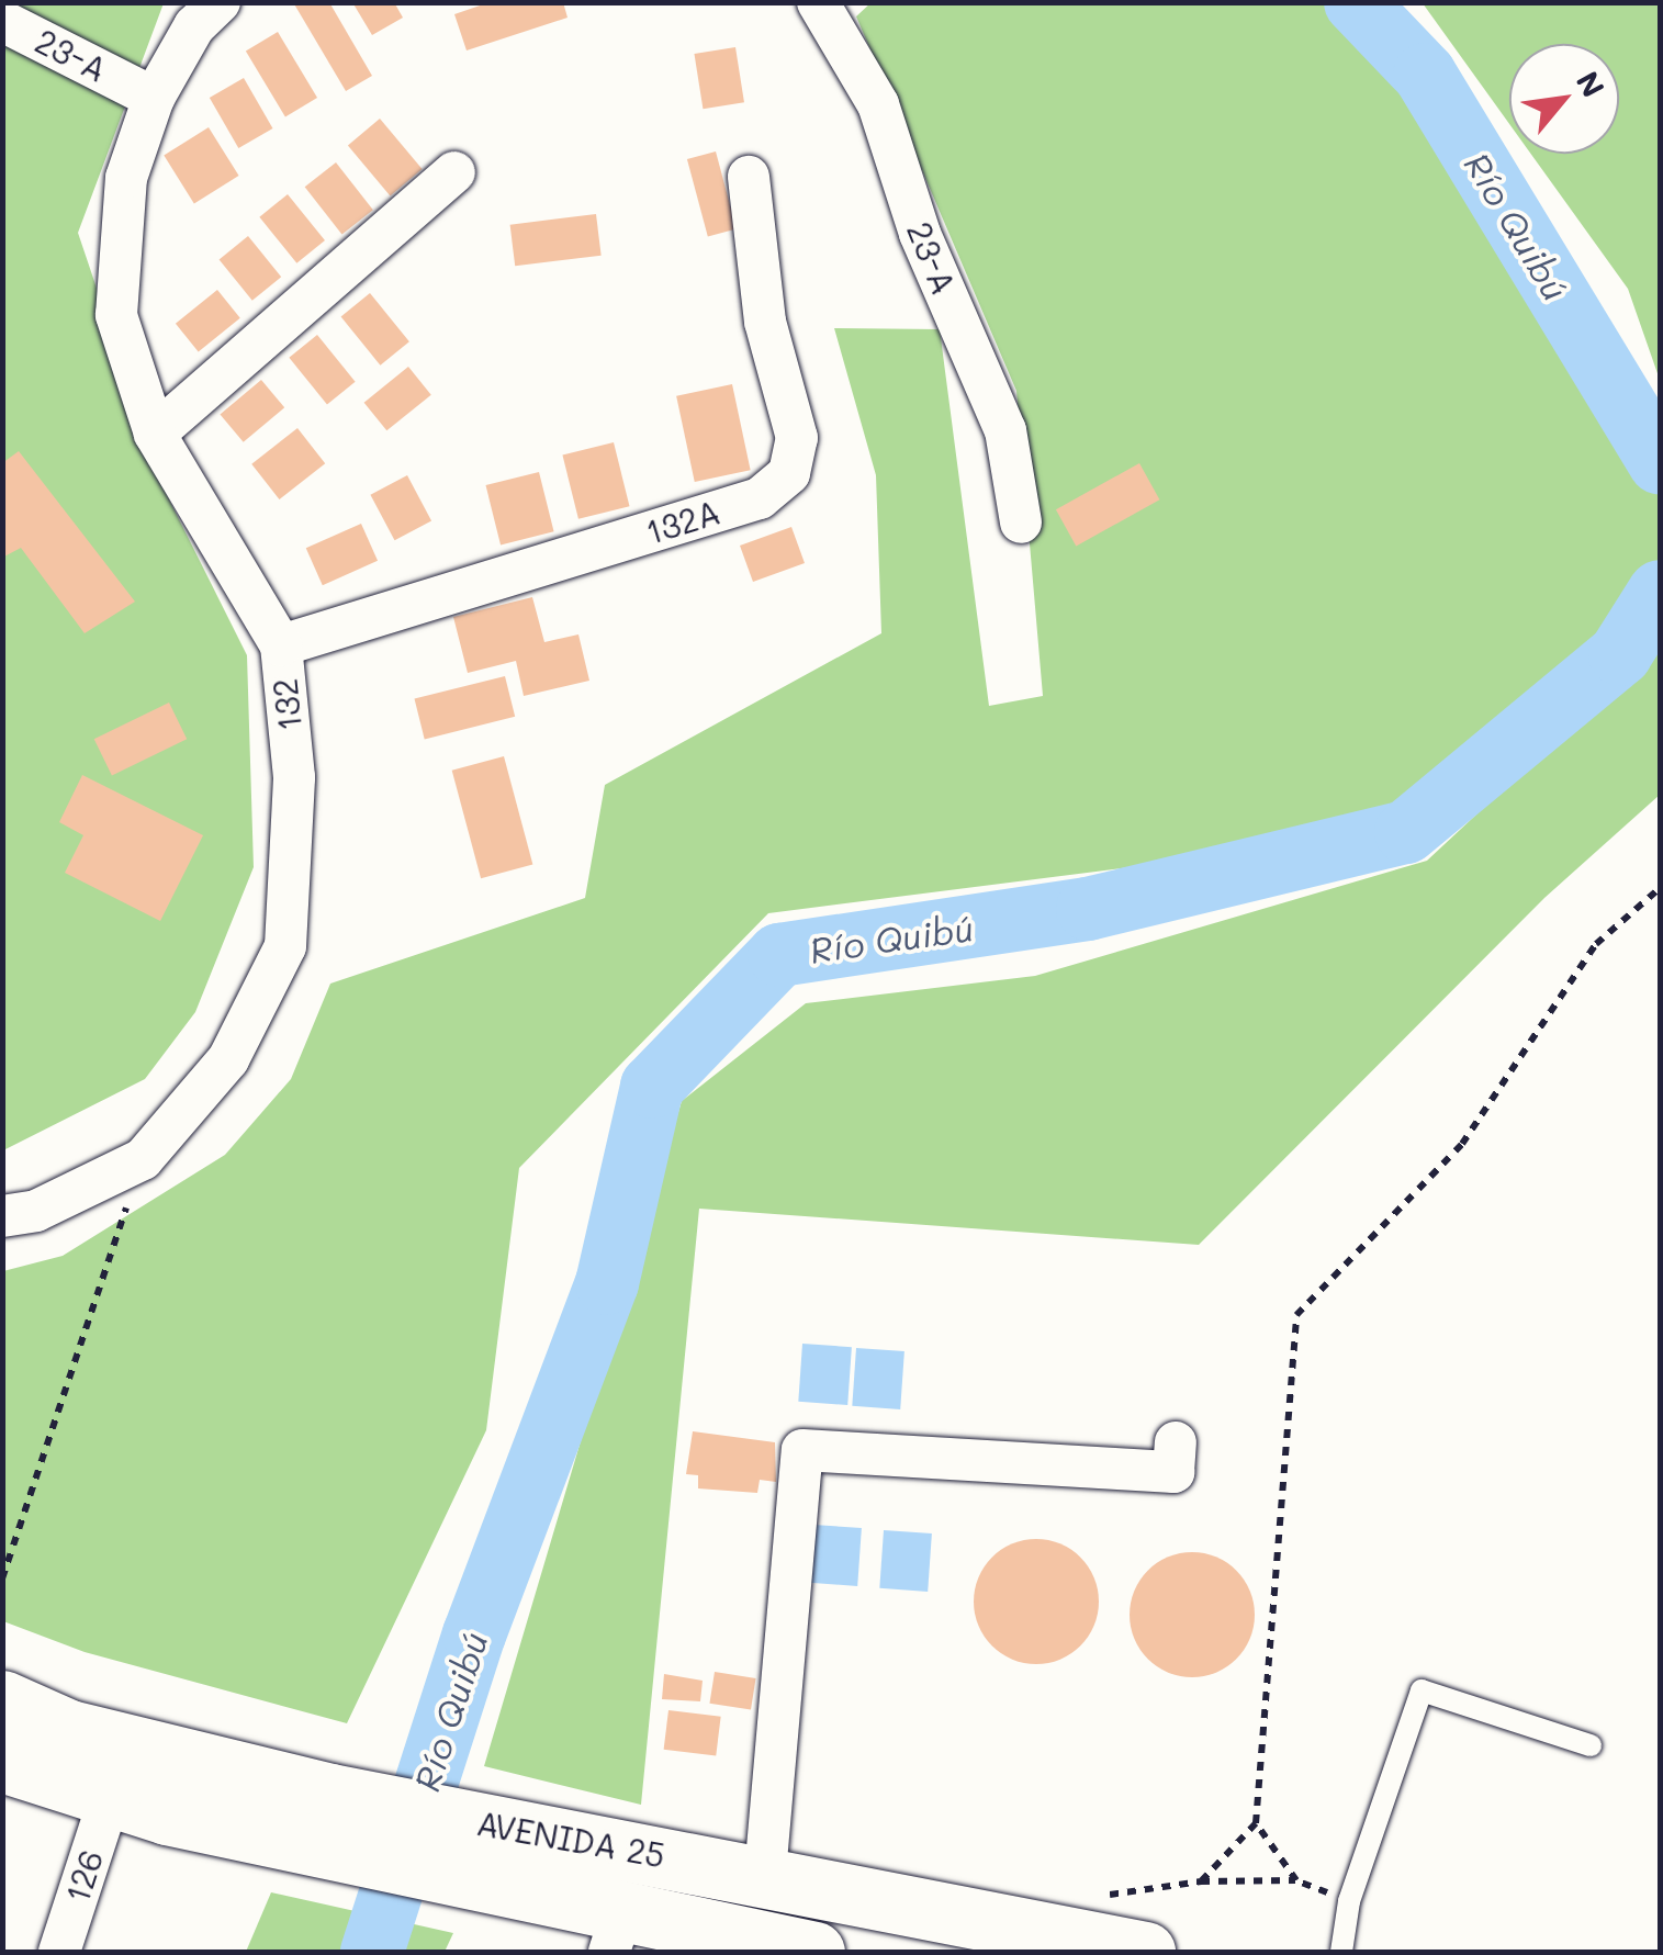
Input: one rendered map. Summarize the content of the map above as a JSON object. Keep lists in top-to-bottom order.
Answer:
{
  "streets": {
    "main road": ["AVENIDA 25"],
    "street": [
      "23-A",
      "132A",
      "132",
      "126"
    ]
  },
  "crossings": [
    ["23-A", "132"],
    ["132A", "132"],
    ["AVENIDA 25", "126"]
  ],
  "water": ["Río Quibú"],
  "north": "top right"
}
